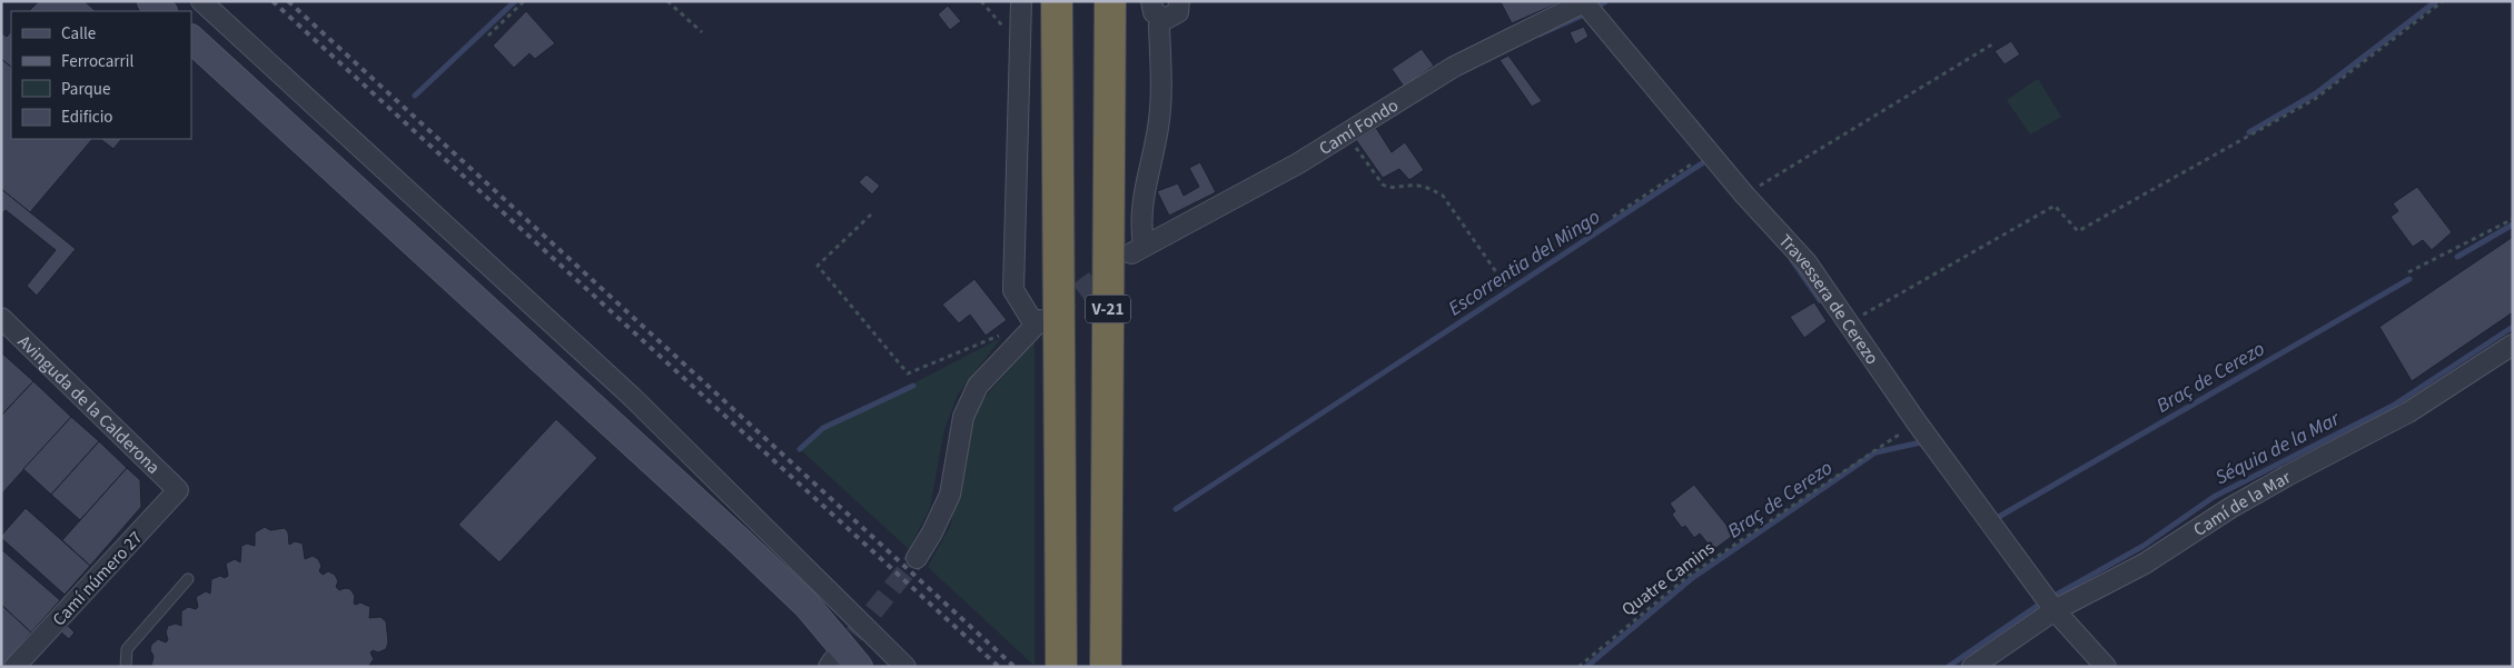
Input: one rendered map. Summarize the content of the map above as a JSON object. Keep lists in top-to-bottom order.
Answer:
{
  "streets": {
    "highway": ["V-21"],
    "street": [
      "Camí Fondo",
      "Travessera de Cerezo",
      "Avinguda de la Calderona",
      "Camí de la Mar",
      "Camí número 27"
    ],
    "path": ["Quatre Camins"]
  },
  "crossings": [
    ["Camí Fondo", "Travessera de Cerezo"],
    ["Travessera de Cerezo", "Camí de la Mar"],
    ["Travessera de Cerezo", "Quatre Camins"],
    ["Avinguda de la Calderona", "Camí número 27"]
  ],
  "water": ["Escorrentia del Mingo", "Braç de Cerezo", "Séquia de la Mar"],
  "legend": [
    "Calle",
    "Ferrocarril",
    "Parque",
    "Edificio"
  ]
}
